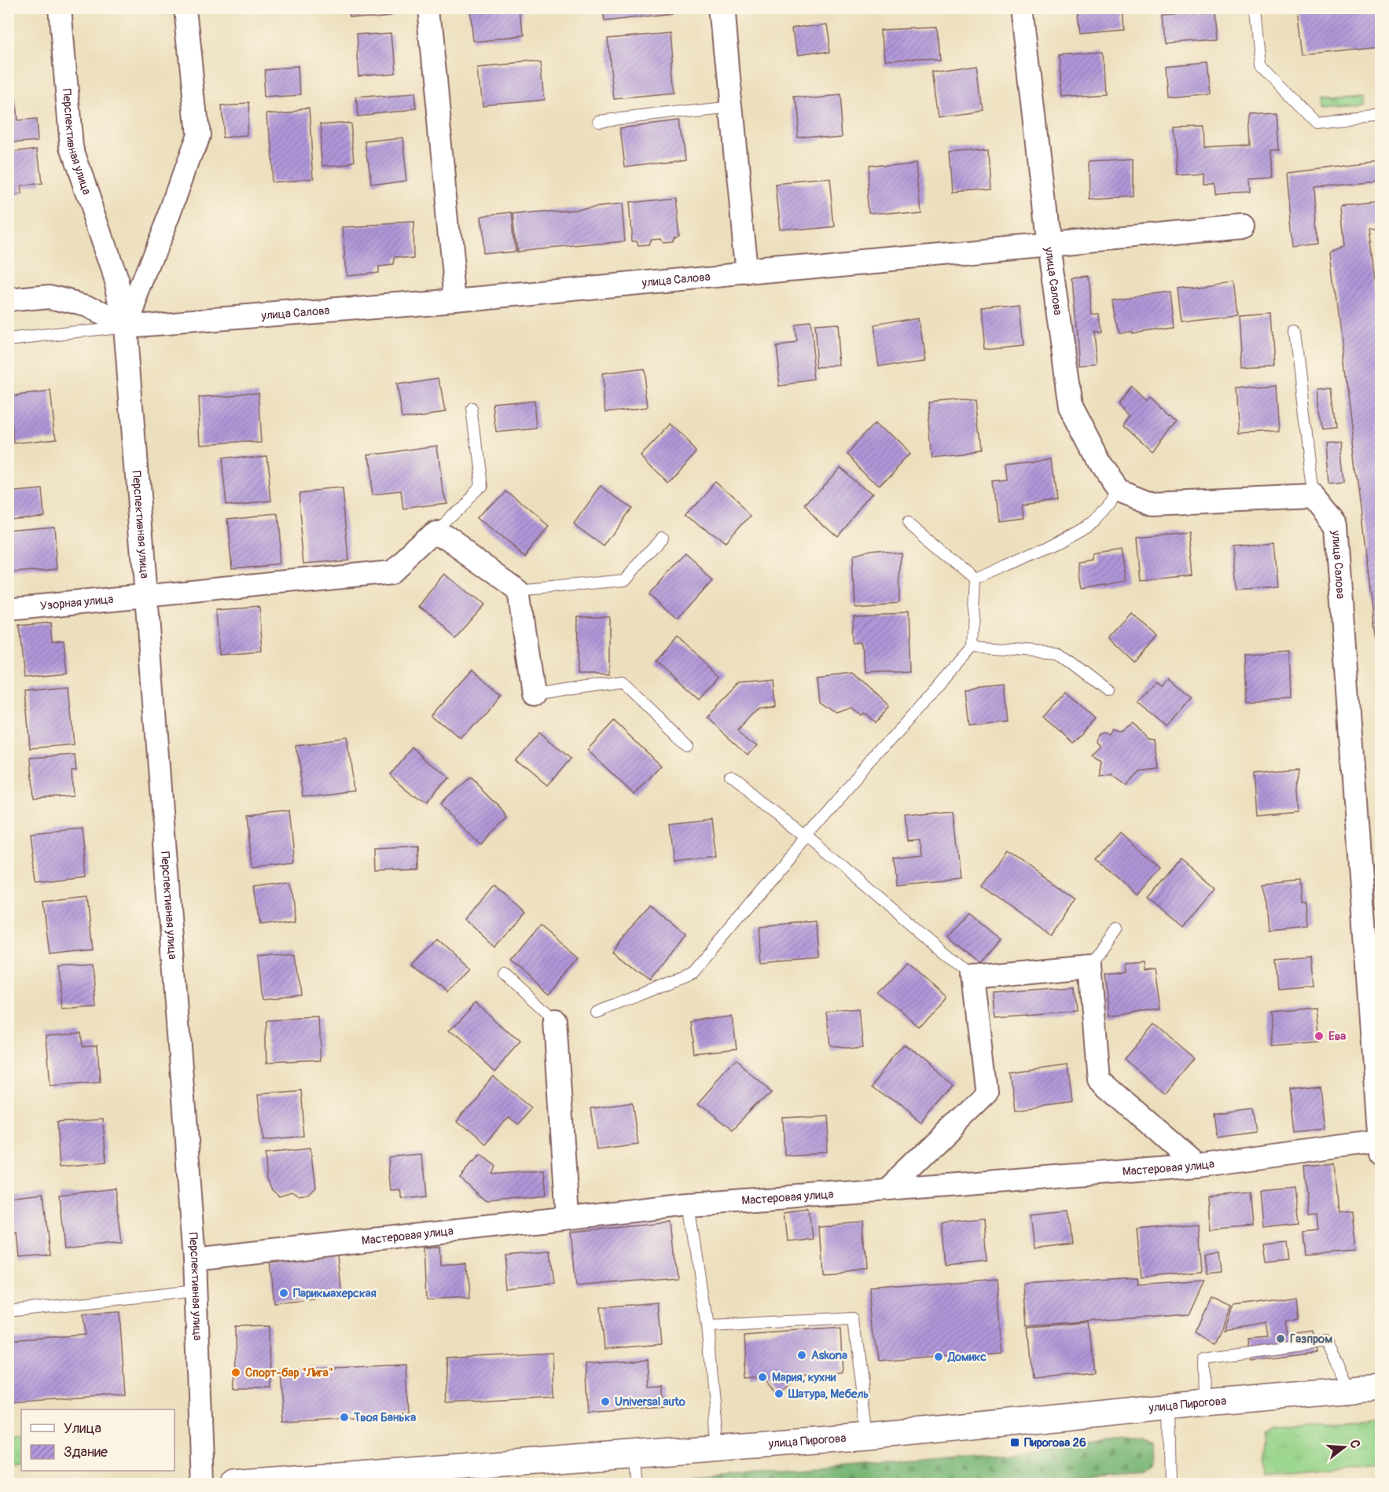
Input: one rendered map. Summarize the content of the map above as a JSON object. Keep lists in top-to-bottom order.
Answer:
{
  "streets": {
    "main road": ["улица Пирогова"],
    "street": [
      "Перспективная улица",
      "улица Салова",
      "Узорная улица",
      "Мастеровая улица"
    ]
  },
  "crossings": [
    ["Перспективная улица", "улица Салова"],
    ["Перспективная улица", "Узорная улица"],
    ["Перспективная улица", "Мастеровая улица"],
    ["улица Салова", "Мастеровая улица"]
  ],
  "places": {
    "other": [
      "Ева",
      "Парикмахерская",
      "Газпром",
      "Askona",
      "Домикс",
      "Спорт-бар \"Лига\"",
      "Мария, кухни",
      "Шатура, Мебель",
      "Universal auto",
      "Твоя Банька"
    ],
    "transit": ["Пирогова 26"]
  },
  "legend": ["Улица", "Здание"],
  "north": "right"
}
